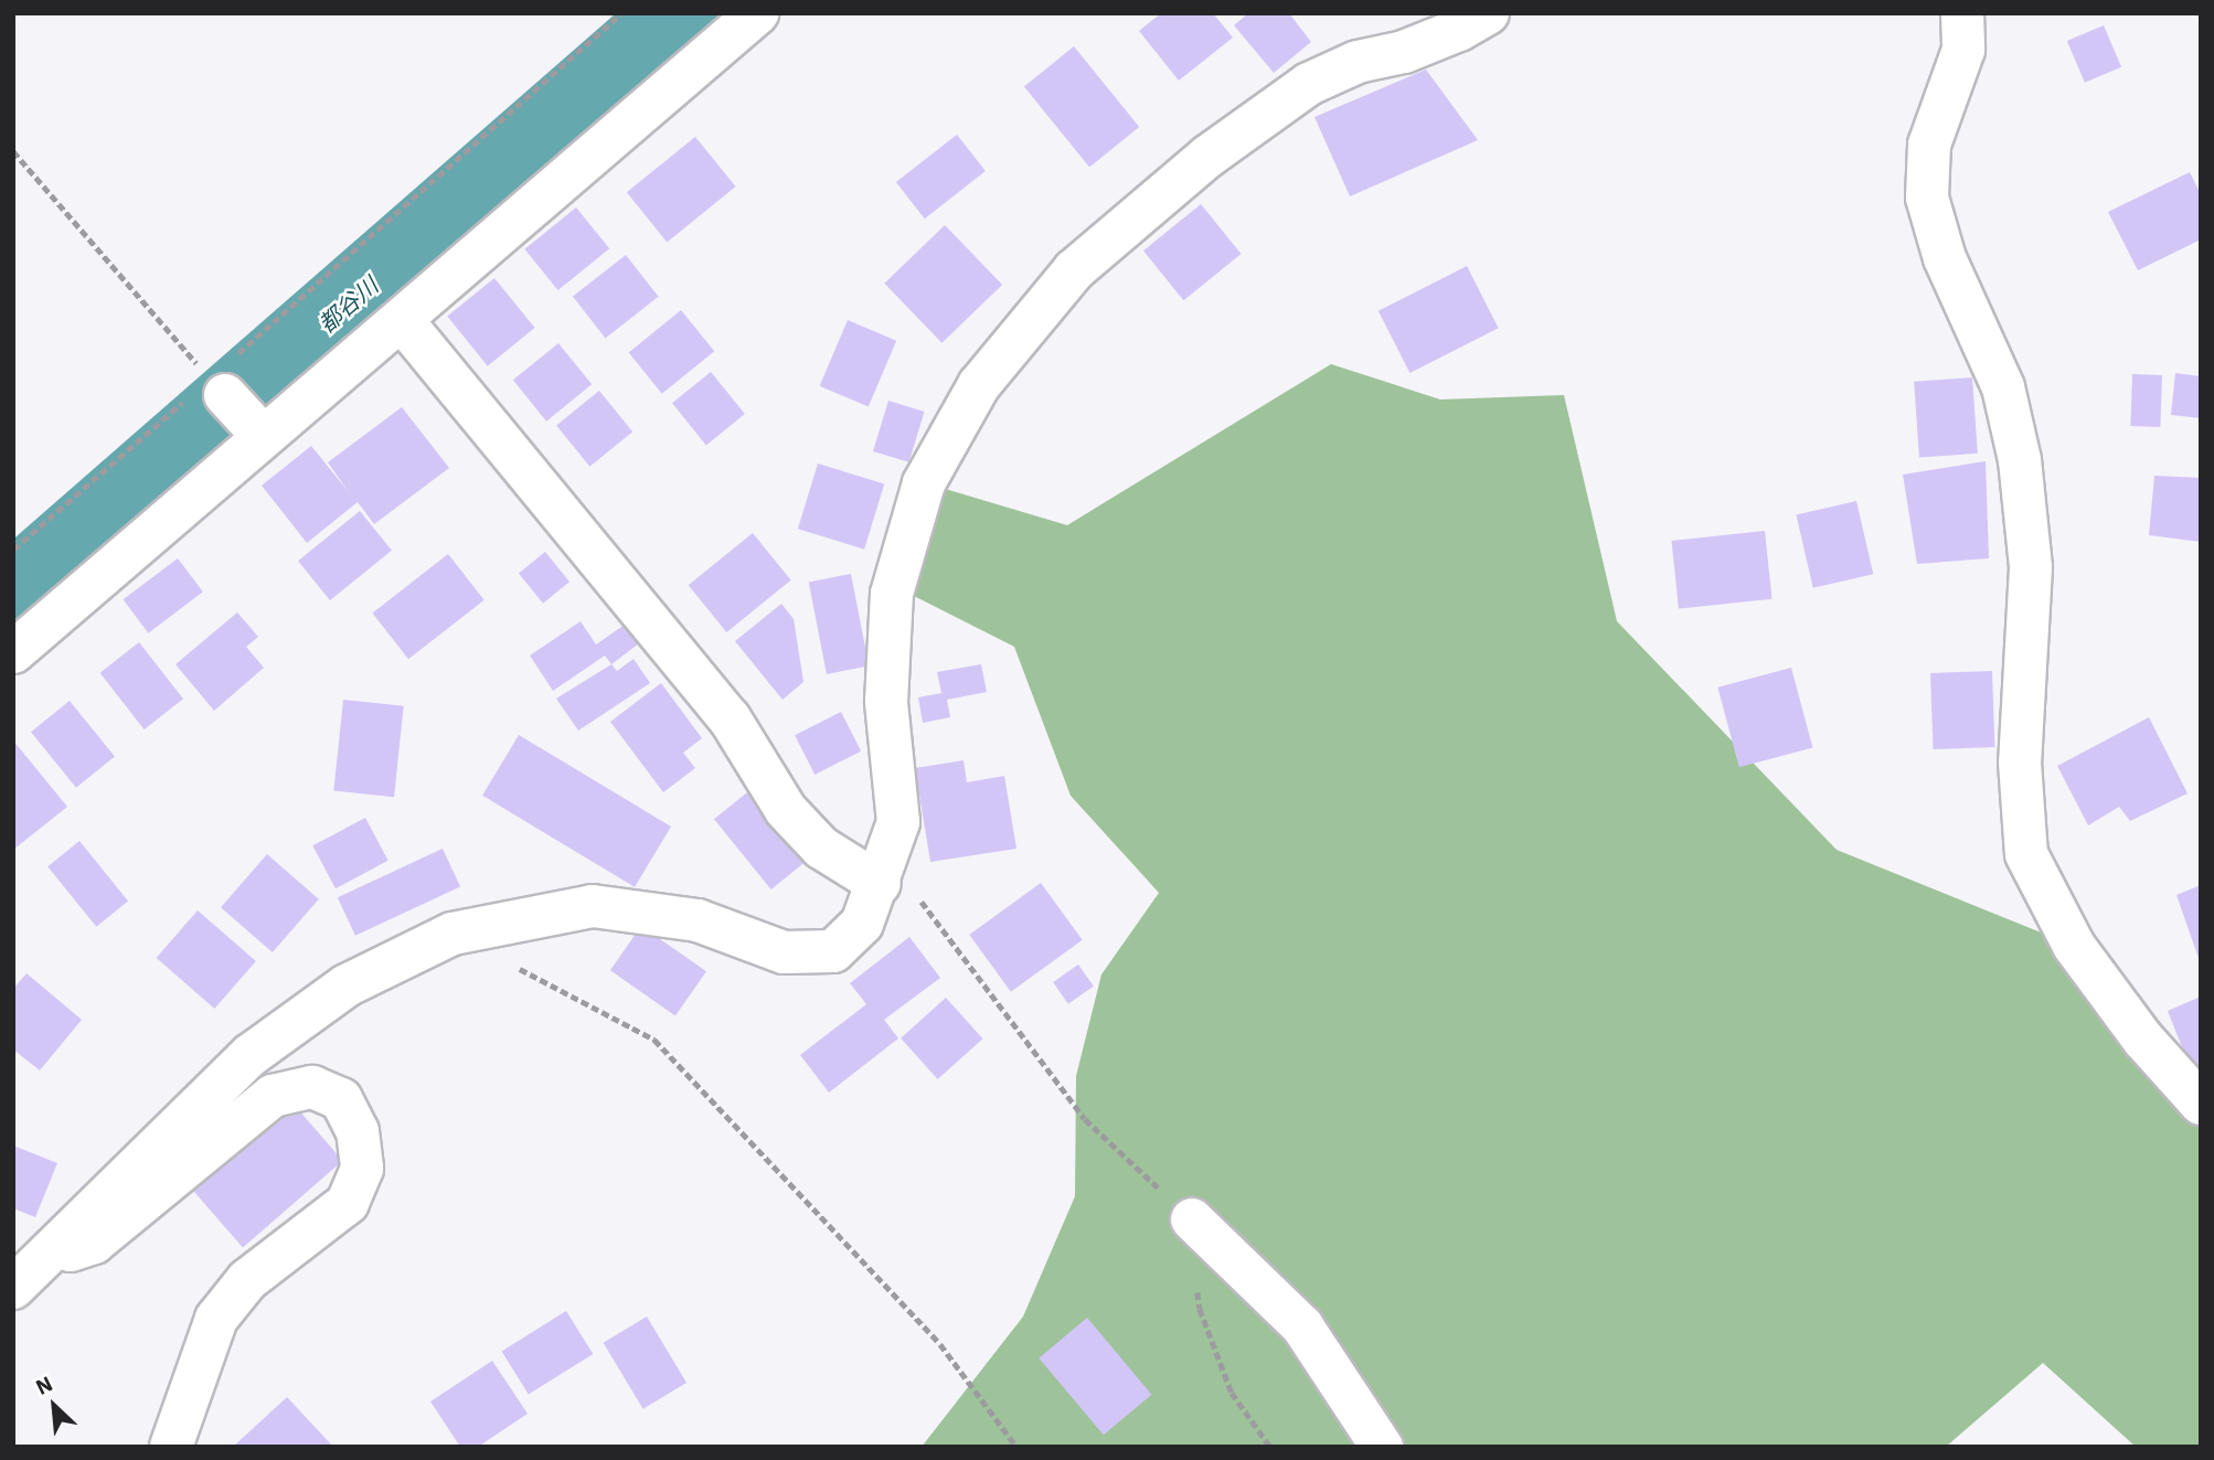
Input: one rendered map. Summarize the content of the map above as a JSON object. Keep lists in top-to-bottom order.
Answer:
{
  "water": ["都谷川"],
  "north": "top left"
}
